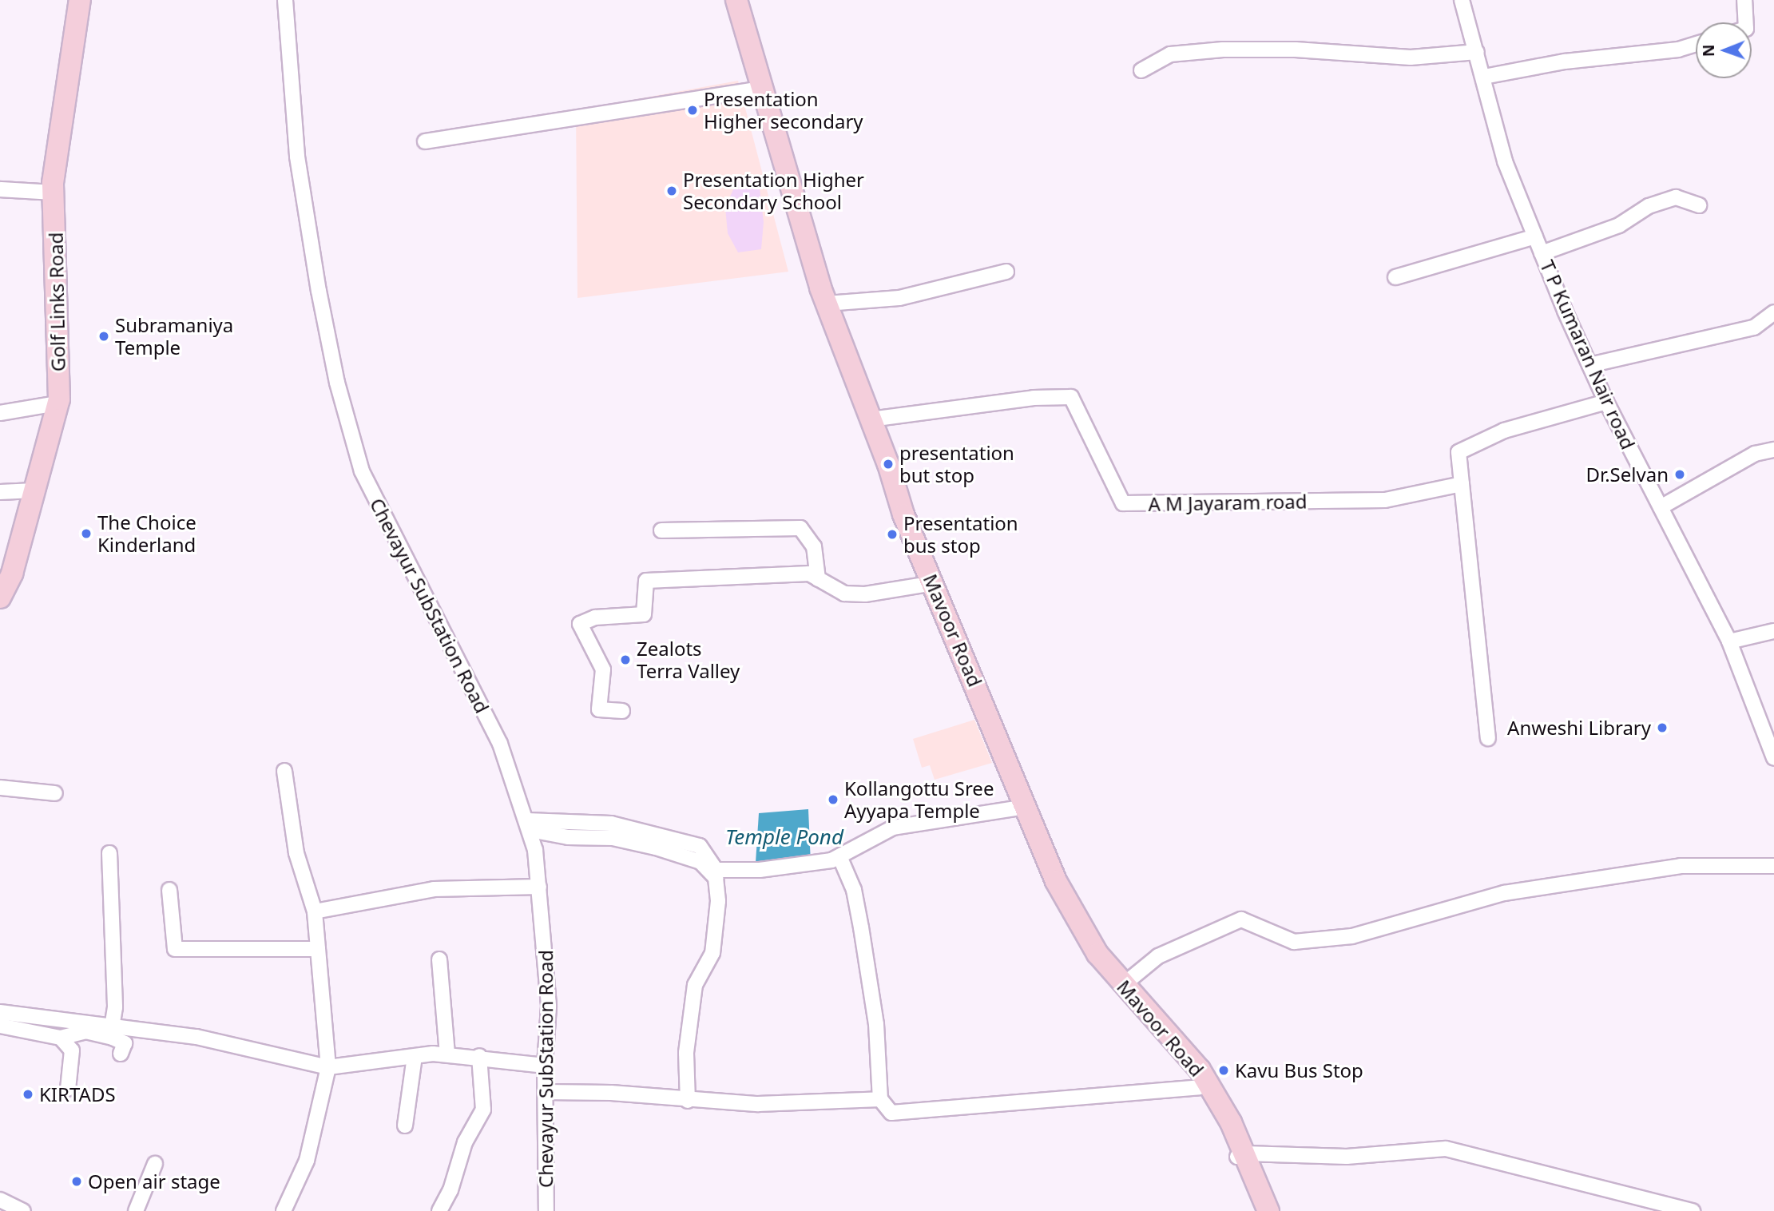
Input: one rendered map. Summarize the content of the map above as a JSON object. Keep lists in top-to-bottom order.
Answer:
{
  "streets": {
    "main road": ["Golf Links Road", "Mavoor Road"],
    "street": ["T P Kumaran Nair road", "A M Jayaram road", "Chevayur SubStation Road"]
  },
  "crossings": [
    ["A M Jayaram road", "Mavoor Road"]
  ],
  "water": ["Temple Pond"],
  "places": [
    "Presentation Higher secondary",
    "Presentation Higher Secondary School",
    "Subramaniya Temple",
    "presentation but stop",
    "Dr.Selvan",
    "The Choice Kinderland",
    "Presentation bus stop",
    "Zealots Terra Valley",
    "Anweshi Library",
    "Kollangottu Sree Ayyapa Temple",
    "Kavu Bus Stop",
    "KIRTADS",
    "Open air stage"
  ],
  "north": "left"
}
